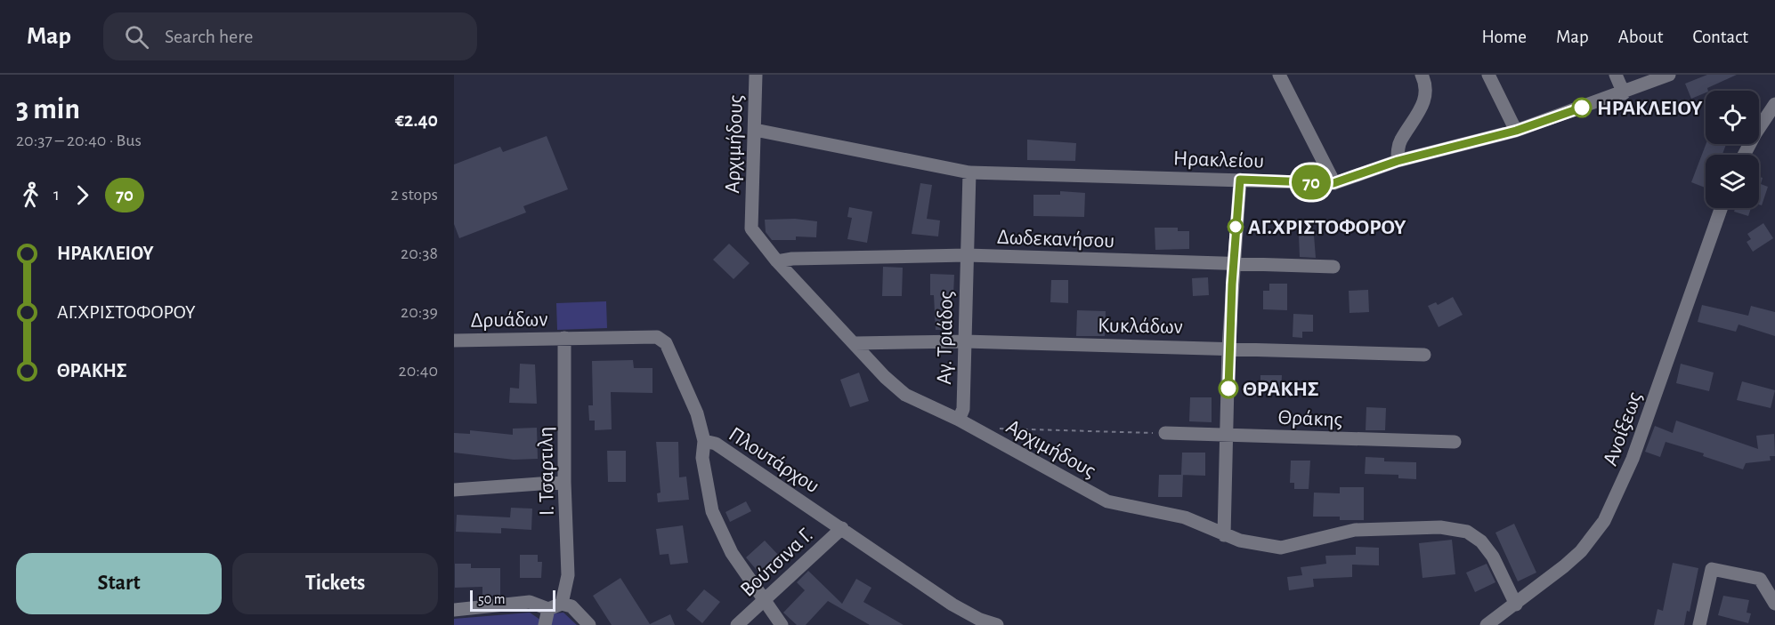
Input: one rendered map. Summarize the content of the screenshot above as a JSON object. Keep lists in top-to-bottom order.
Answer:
{
  "streets": {
    "street": [
      "Αρχιμήδους",
      "Ηρακλείου",
      "Δωδεκανήσου",
      "Δρυάδων",
      "Κυκλάδων",
      "Αγ. Τριάδος",
      "Θράκης",
      "Ανοίξεως",
      "Πλουτάρχου",
      "Ι. Τσαρτιλη",
      "Βούτσινα Γ."
    ]
  },
  "crossings": [
    ["Αρχιμήδους", "Ηρακλείου"],
    ["Αρχιμήδους", "Δωδεκανήσου"],
    ["Αρχιμήδους", "Κυκλάδων"],
    ["Αρχιμήδους", "Αγ. Τριάδος"],
    ["Αρχιμήδους", "Ανοίξεως"],
    ["Ηρακλείου", "Αγ. Τριάδος"],
    ["Δωδεκανήσου", "Αγ. Τριάδος"],
    ["Δρυάδων", "Πλουτάρχου"],
    ["Δρυάδων", "Ι. Τσαρτιλη"],
    ["Κυκλάδων", "Αγ. Τριάδος"],
    ["Πλουτάρχου", "Ι. Τσαρτιλη"],
    ["Πλουτάρχου", "Βούτσινα Γ."]
  ],
  "places": ["ΗΡΑΚΛΕΙΟΥ", "ΑΓ.ΧΡΙΣΤΟΦΟΡΟΥ", "ΘΡΑΚΗΣ"],
  "lines": ["bus line 70"],
  "scale_bar": "50 m",
  "page": {
    "header": "Map",
    "search": "Search here",
    "nav": [
      "Home",
      "Map",
      "About",
      "Contact"
    ],
    "heading": ["3 min", "20:37 – 20:40 · Bus", "€2.40"],
    "on_map": "70",
    "legs": ["1", "70", "2 stops"],
    "list": [
      {
        "name": "ΗΡΑΚΛΕΙΟΥ",
        "value": "20:38"
      },
      {
        "name": "ΑΓ.ΧΡΙΣΤΟΦΟΡΟΥ",
        "value": "20:39"
      },
      {
        "name": "ΘΡΑΚΗΣ",
        "value": "20:40"
      }
    ],
    "buttons": ["Start", "Tickets"],
    "scale": "50 m"
  }
}
